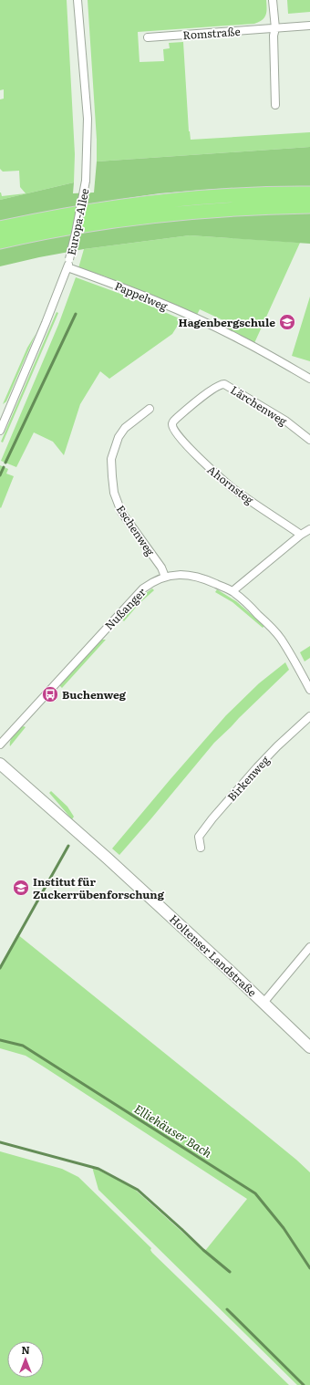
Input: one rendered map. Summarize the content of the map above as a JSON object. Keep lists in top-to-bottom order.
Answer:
{
  "streets": {
    "street": [
      "Romstraße",
      "Europa-Allee",
      "Pappelweg",
      "Lärchenweg",
      "Ahornsteg",
      "Eschenweg",
      "Nußanger",
      "Birkenweg",
      "Holtenser Landstraße"
    ]
  },
  "crossings": [
    ["Europa-Allee", "Pappelweg"],
    ["Lärchenweg", "Ahornsteg"],
    ["Eschenweg", "Nußanger"]
  ],
  "water": ["Elliehäuser Bach"],
  "places": {
    "school or university": ["Hagenbergschule", "Institut für Zuckerrübenforschung"],
    "bus stop": ["Buchenweg"]
  },
  "north": "top"
}
